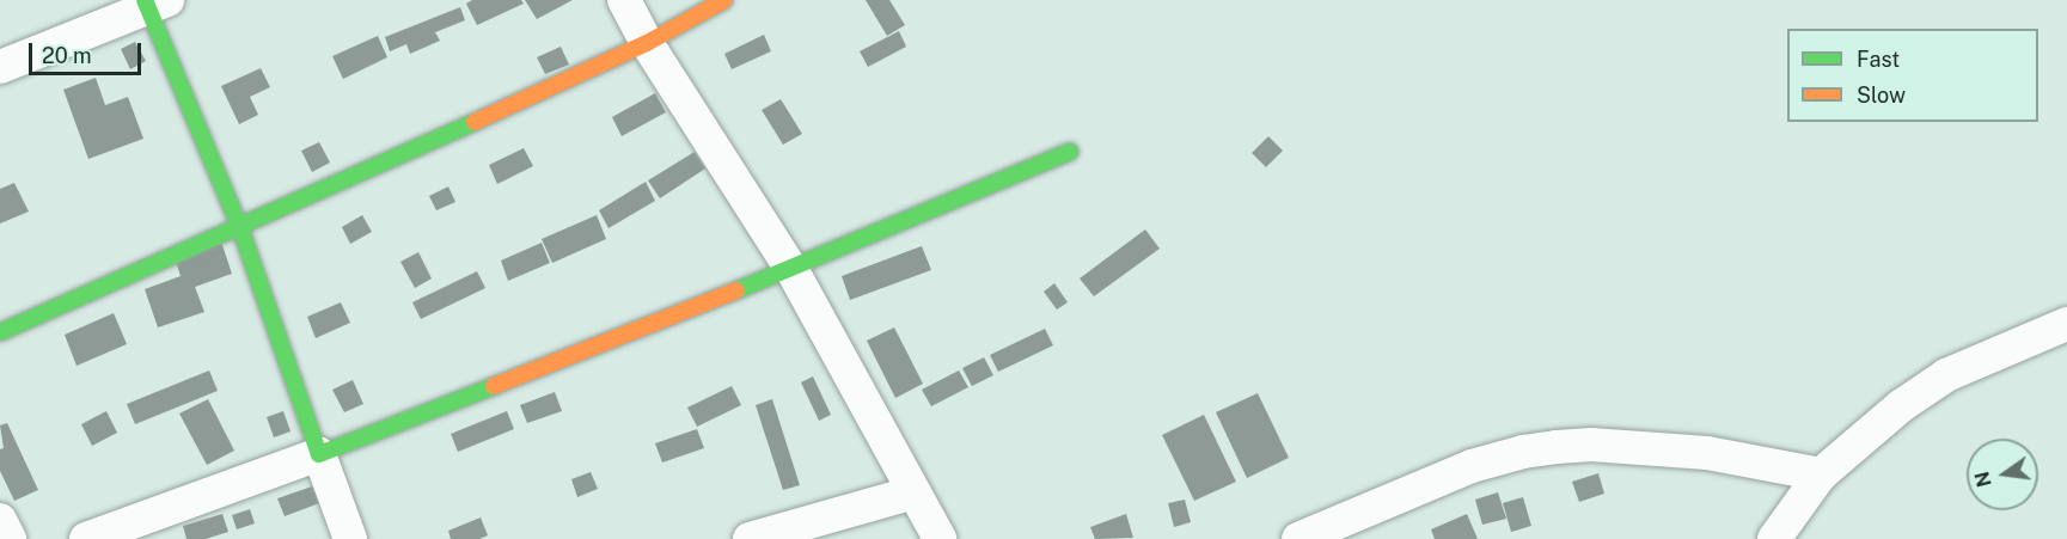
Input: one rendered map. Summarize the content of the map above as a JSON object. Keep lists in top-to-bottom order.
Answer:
{
  "legend": ["Fast", "Slow"],
  "scale_bar": "20 m",
  "north": "left"
}
